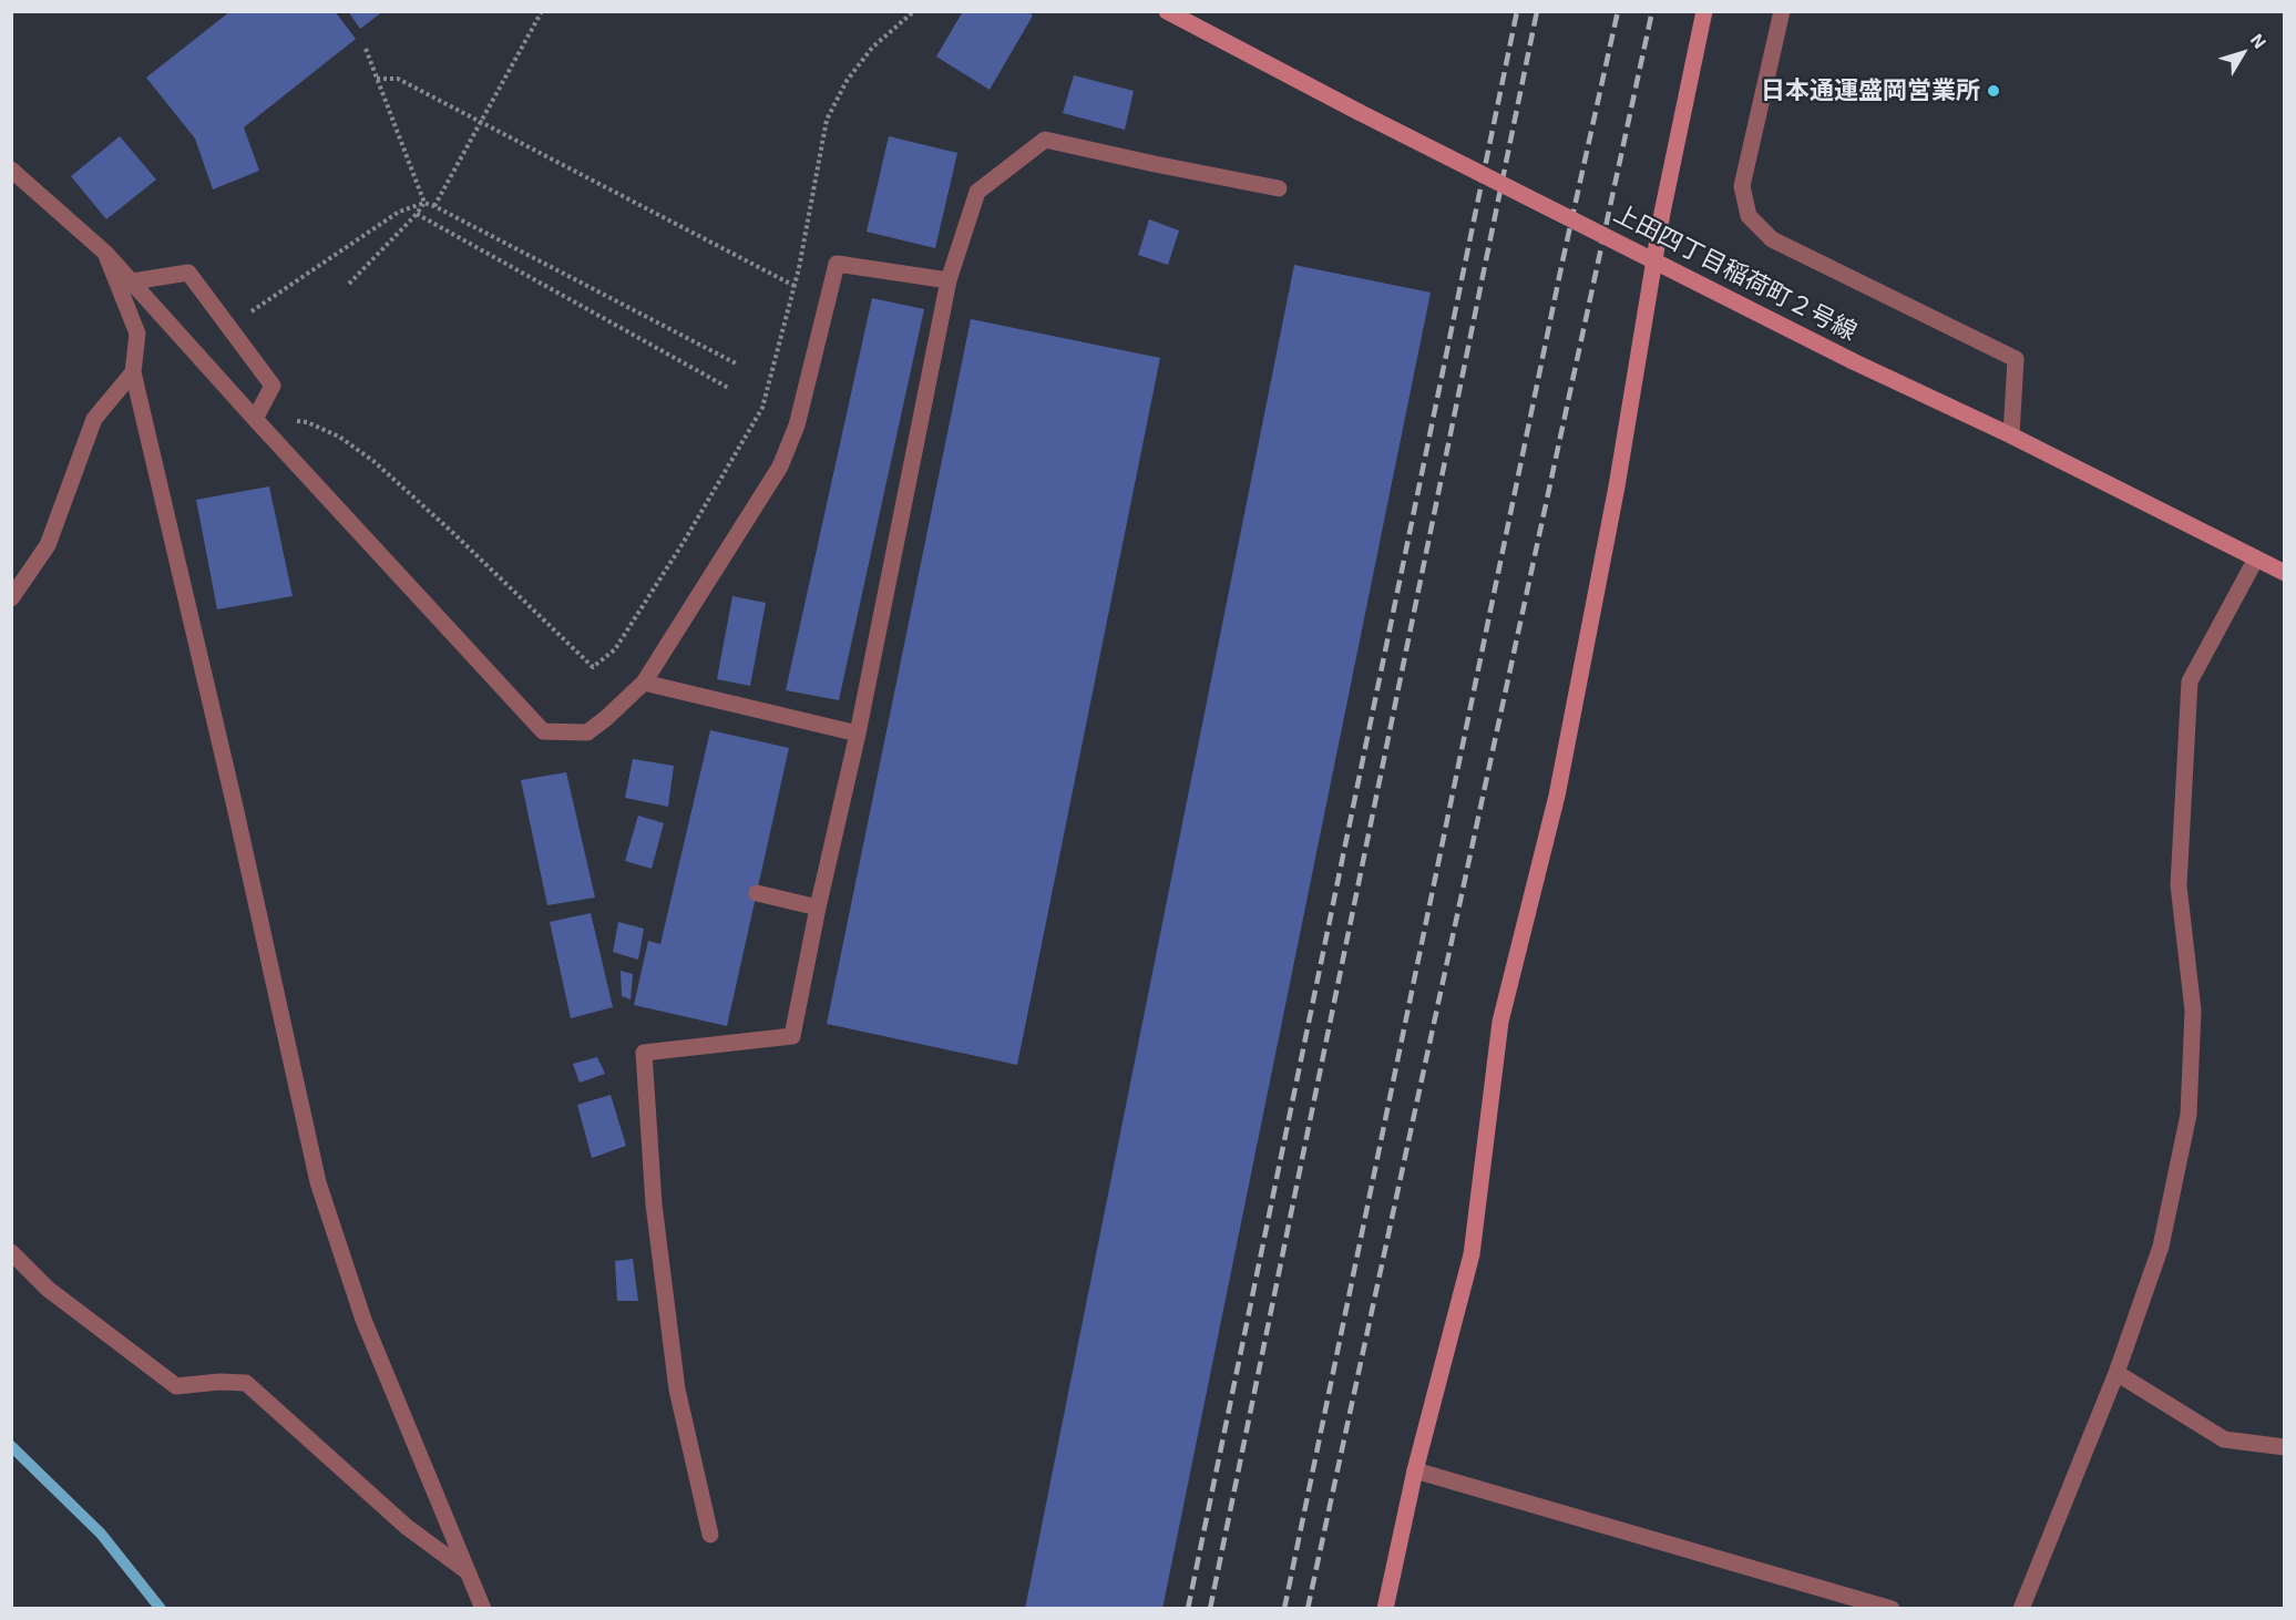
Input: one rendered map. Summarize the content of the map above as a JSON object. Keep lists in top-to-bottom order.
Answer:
{
  "streets": {
    "street": ["上田四丁目稲荷町２号線"]
  },
  "places": ["日本通運盛岡営業所"],
  "north": "top right"
}
